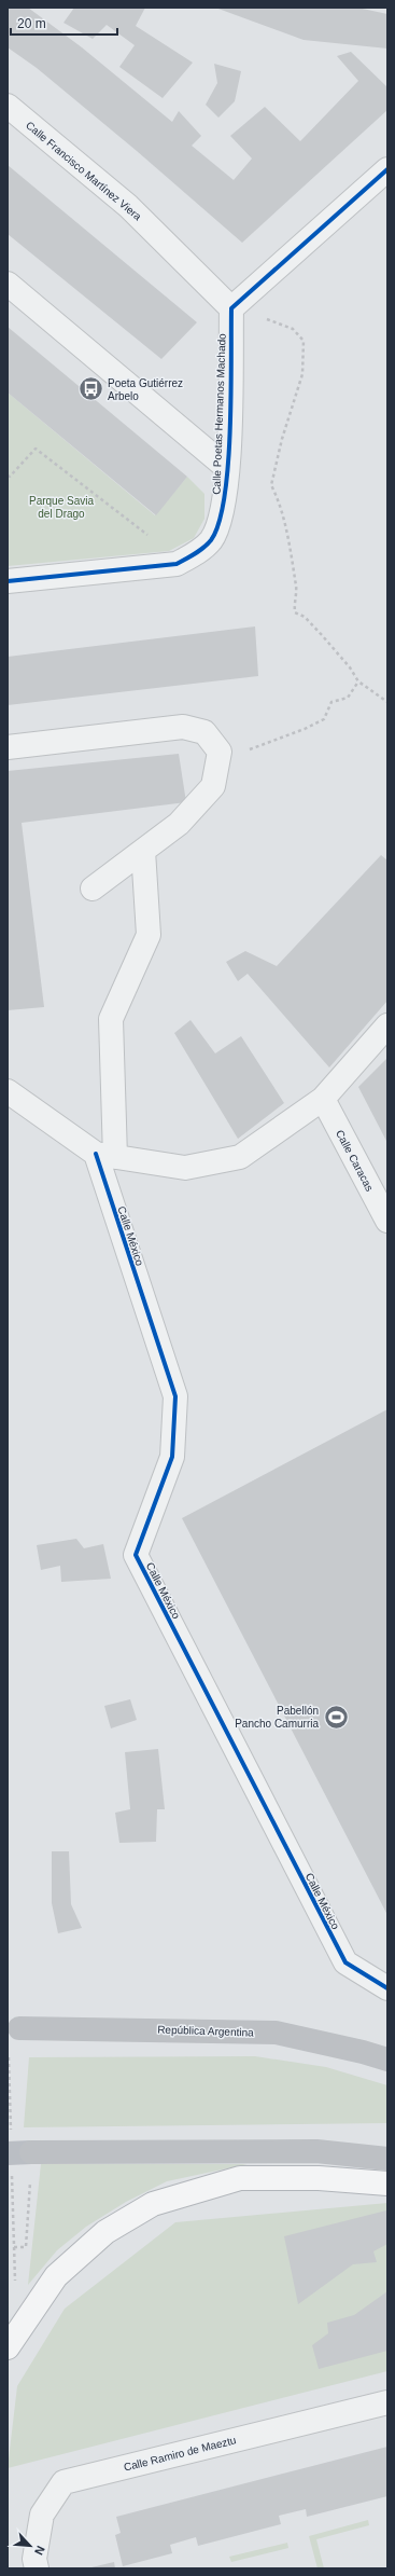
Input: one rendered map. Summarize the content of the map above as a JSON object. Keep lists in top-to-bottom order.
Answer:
{
  "streets": {
    "main road": ["República Argentina"],
    "street": [
      "Calle Francisco Martínez Viera",
      "Calle Poetas Hermanos Machado",
      "Calle Caracas",
      "Calle México",
      "Calle Ramiro de Maeztu"
    ]
  },
  "crossings": [
    ["Calle Francisco Martínez Viera", "Calle Poetas Hermanos Machado"]
  ],
  "parks": ["Parque Savia del Drago"],
  "places": {
    "bus stop": ["Poeta Gutiérrez Arbelo"],
    "sports": ["Pabellón Pancho Camurria"]
  },
  "scale_bar": "20 m",
  "north": "bottom right"
}
